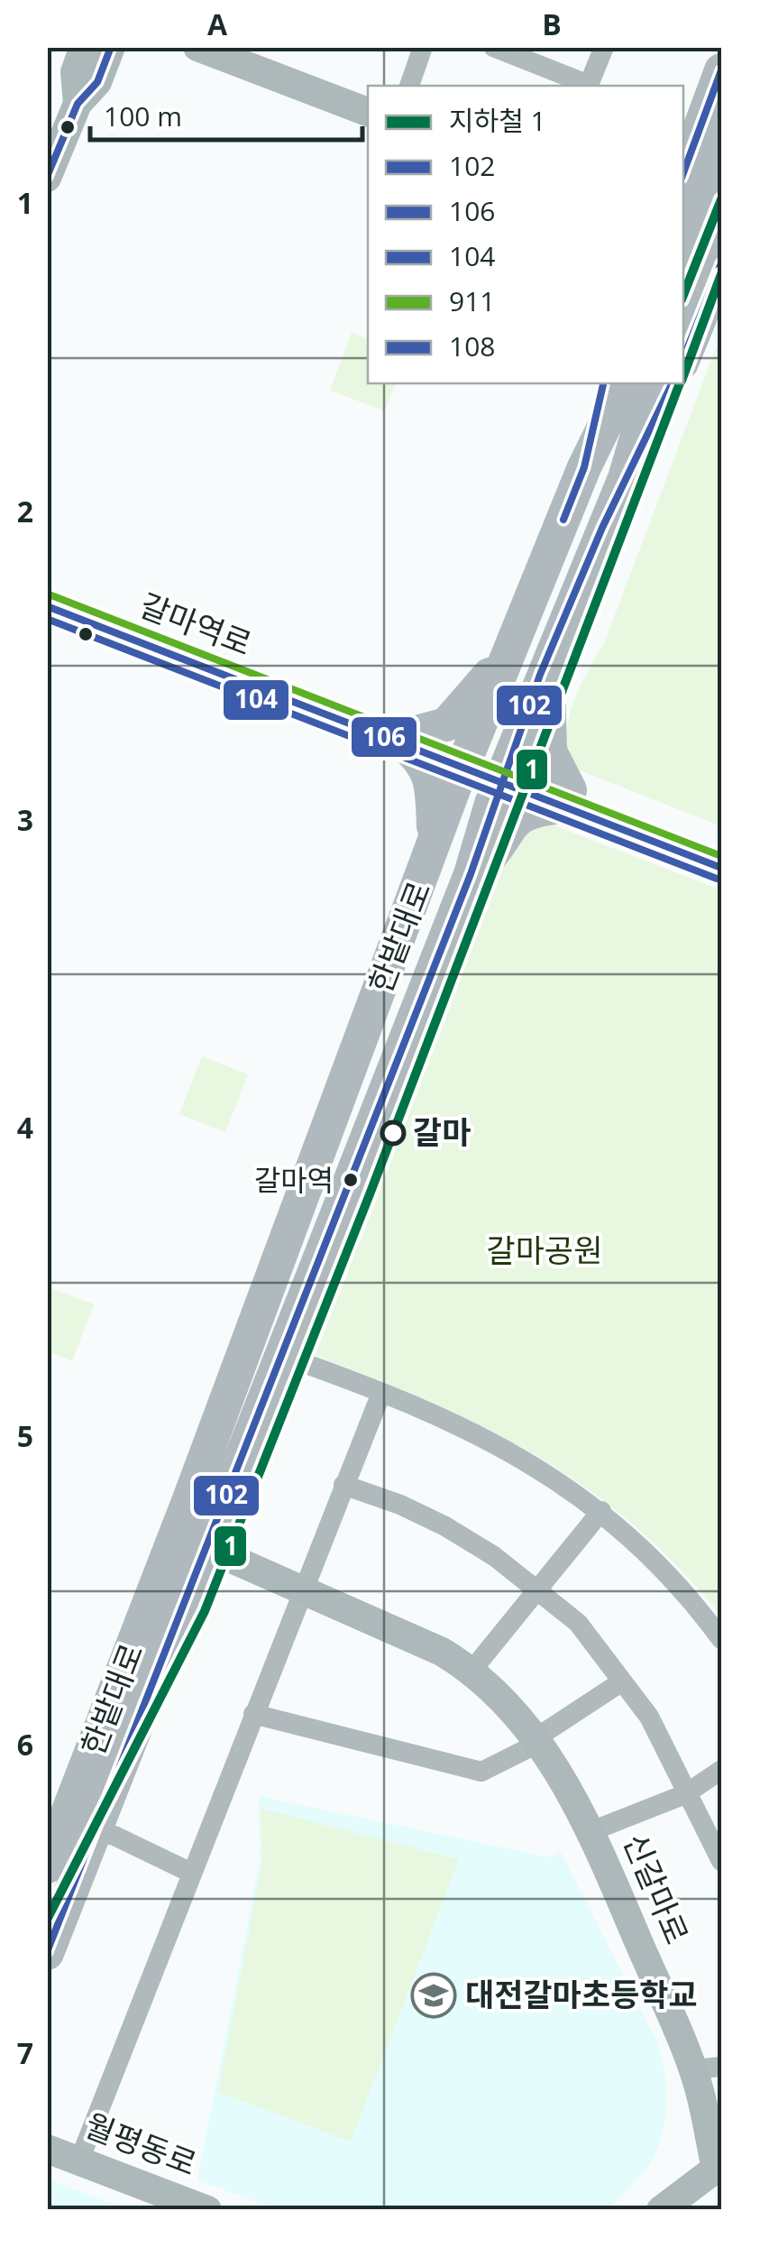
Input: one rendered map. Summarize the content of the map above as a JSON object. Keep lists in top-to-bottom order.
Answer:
{
  "streets": {
    "main road": ["한밭대로"],
    "street": ["갈마역로", "신갈마로", "월평동로"]
  },
  "crossings": [
    ["갈마역로", "한밭대로"],
    ["한밭대로", "신갈마로"]
  ],
  "parks": ["갈마공원"],
  "places": {
    "other": ["갈마", "갈마역"],
    "school or university": ["대전갈마초등학교"]
  },
  "lines": [
    "transit line 108",
    "transit line 102",
    "metro line 1",
    "transit line 911",
    "transit line 106",
    "transit line 104"
  ],
  "legend": [
    "지하철 1",
    "102",
    "106",
    "104",
    "911",
    "108"
  ],
  "scale_bar": "100 m",
  "grid": {
    "columns": ["A", "B"],
    "rows": [
      "1",
      "2",
      "3",
      "4",
      "5",
      "6",
      "7"
    ]
  }
}
